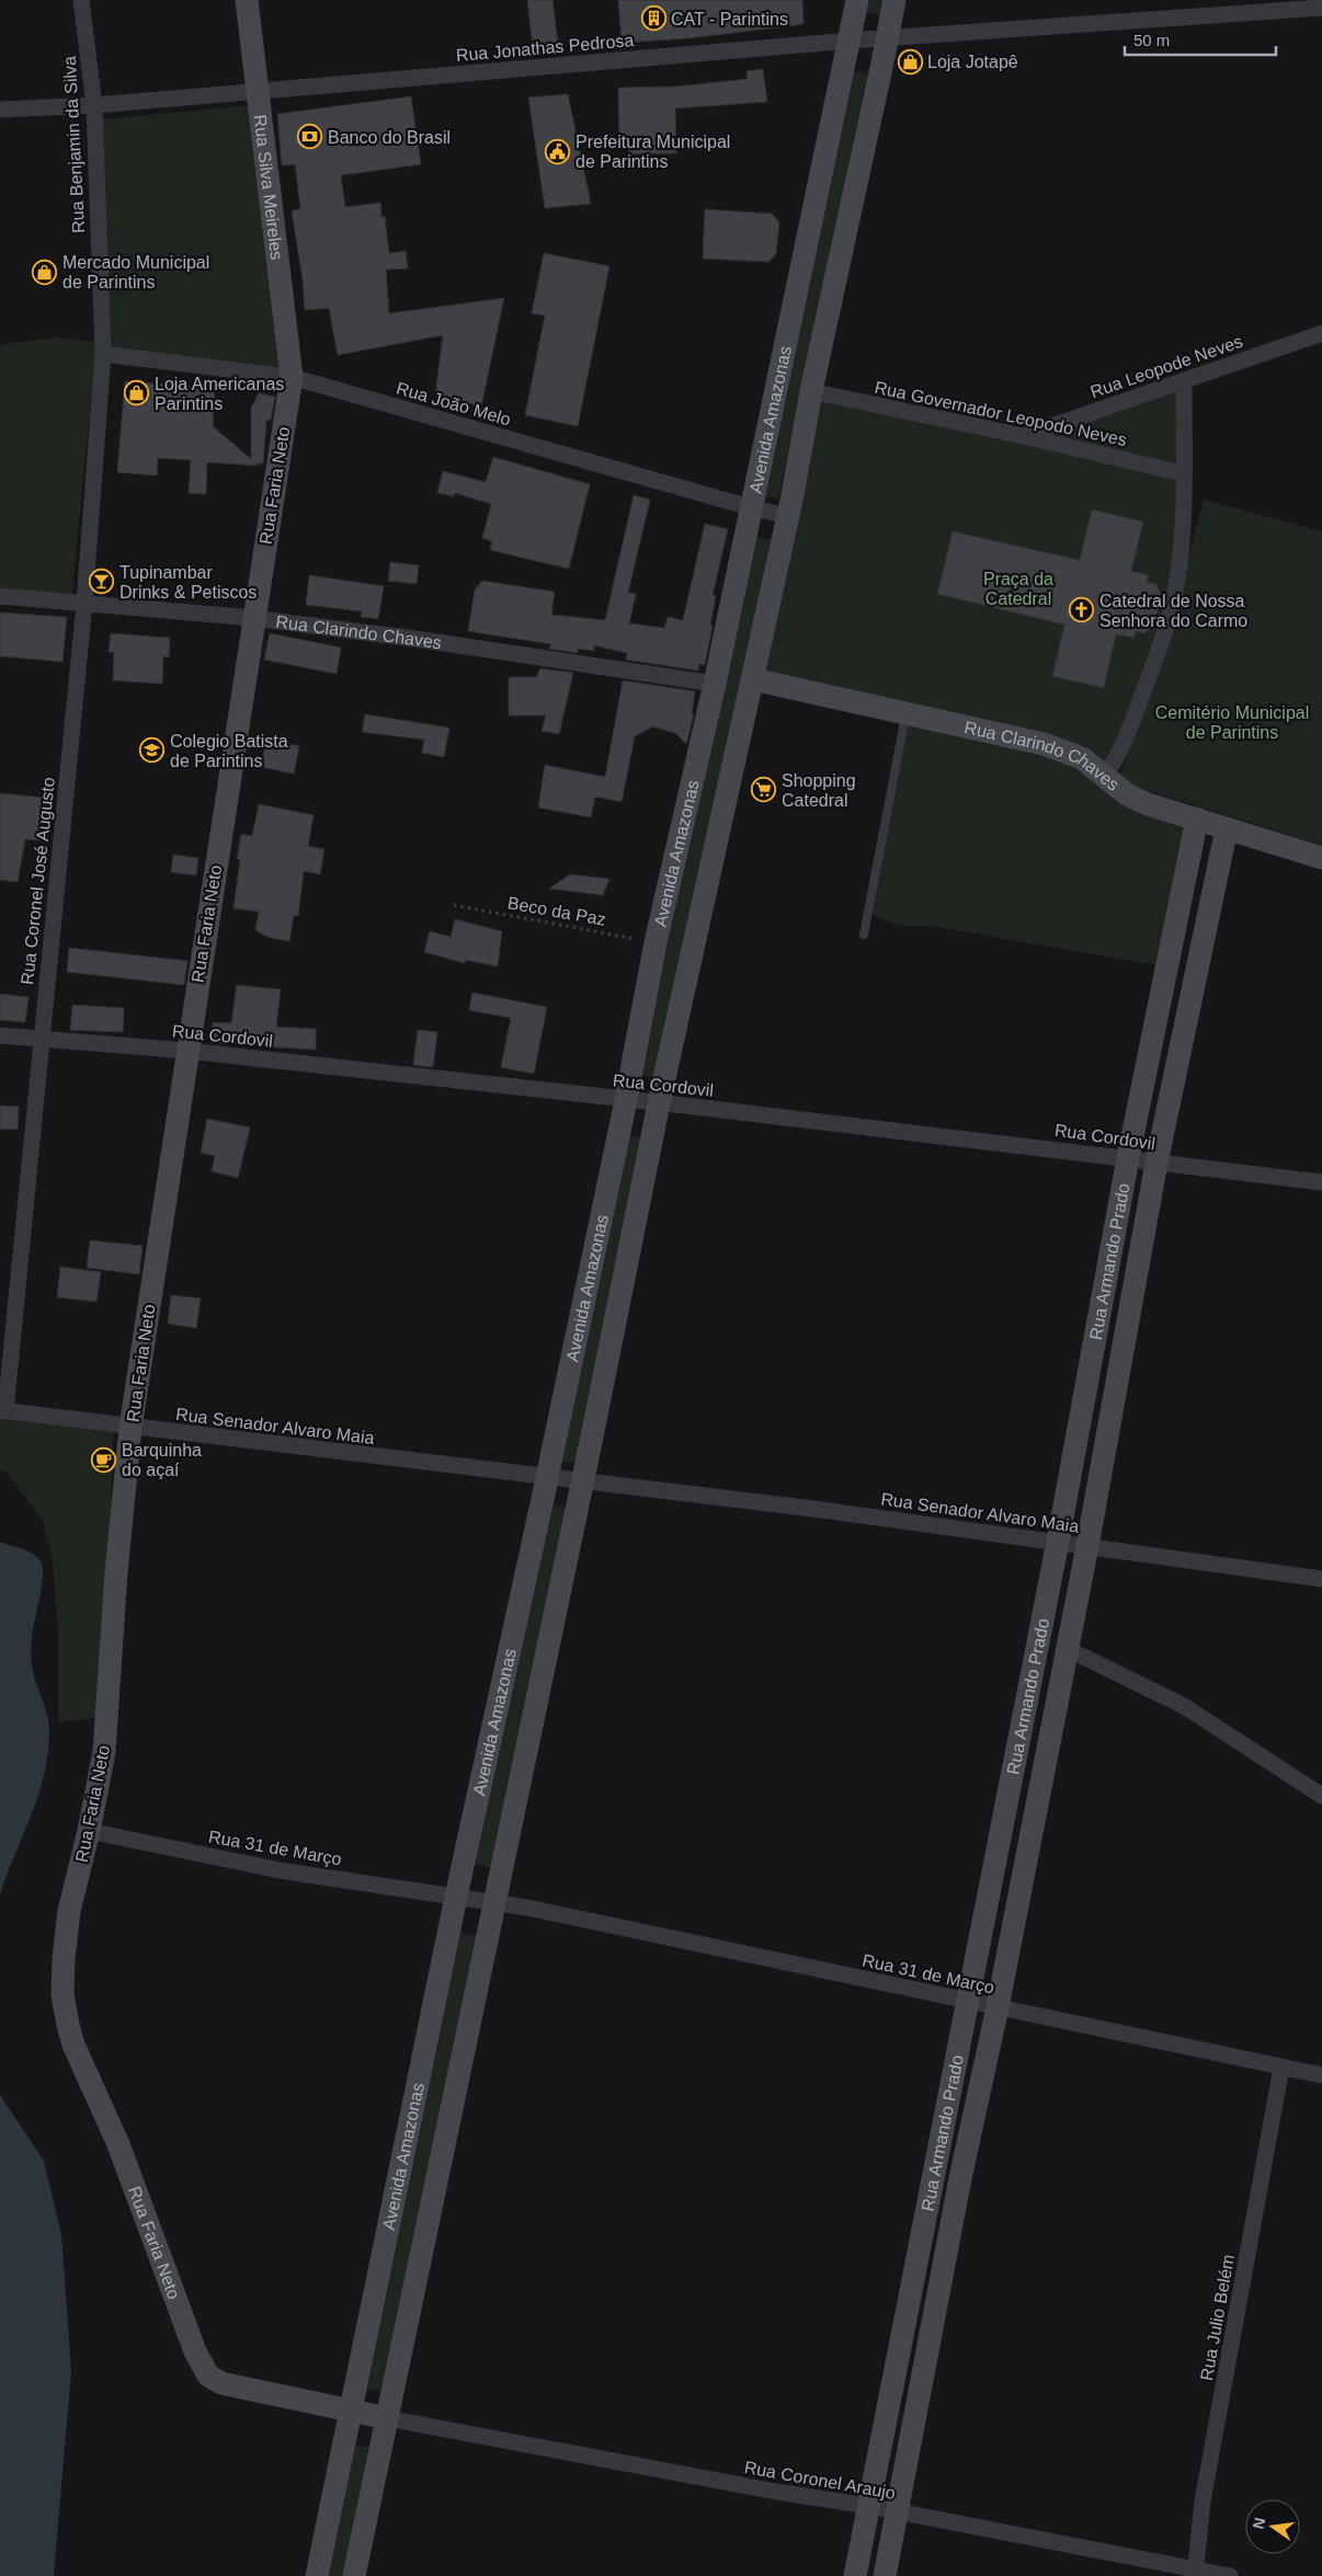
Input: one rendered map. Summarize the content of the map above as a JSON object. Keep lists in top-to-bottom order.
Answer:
{
  "streets": {
    "street": [
      "Rua Jonathas Pedrosa",
      "Rua Benjamin da Silva",
      "Rua Silva Meireles",
      "Rua Leopode Neves",
      "Rua João Melo",
      "Rua Governador Leopodo Neves",
      "Avenida Amazonas",
      "Rua Faria Neto",
      "Rua Clarindo Chaves",
      "Rua Coronel José Augusto",
      "Rua Cordovil",
      "Rua Armando Prado",
      "Rua Senador Alvaro Maia",
      "Rua 31 de Março",
      "Rua Julio Belém",
      "Rua Coronel Araujo"
    ],
    "path": ["Beco da Paz"]
  },
  "crossings": [
    ["Rua Jonathas Pedrosa", "Rua Benjamin da Silva"],
    ["Rua Jonathas Pedrosa", "Rua Silva Meireles"],
    ["Rua Jonathas Pedrosa", "Avenida Amazonas"],
    ["Rua Benjamin da Silva", "Rua João Melo"],
    ["Rua Benjamin da Silva", "Rua Coronel José Augusto"],
    ["Rua Silva Meireles", "Rua João Melo"],
    ["Rua Silva Meireles", "Rua Faria Neto"],
    ["Rua Leopode Neves", "Rua Governador Leopodo Neves"],
    ["Rua João Melo", "Avenida Amazonas"],
    ["Rua João Melo", "Rua Faria Neto"],
    ["Rua João Melo", "Rua Coronel José Augusto"],
    ["Rua Governador Leopodo Neves", "Avenida Amazonas"],
    ["Avenida Amazonas", "Rua Faria Neto"],
    ["Avenida Amazonas", "Rua Clarindo Chaves"],
    ["Avenida Amazonas", "Beco da Paz"],
    ["Avenida Amazonas", "Rua Cordovil"],
    ["Avenida Amazonas", "Rua Senador Alvaro Maia"],
    ["Avenida Amazonas", "Rua 31 de Março"],
    ["Avenida Amazonas", "Rua Coronel Araujo"],
    ["Rua Faria Neto", "Rua Clarindo Chaves"],
    ["Rua Faria Neto", "Rua Cordovil"],
    ["Rua Faria Neto", "Rua Senador Alvaro Maia"],
    ["Rua Faria Neto", "Rua 31 de Março"],
    ["Rua Faria Neto", "Rua Coronel Araujo"],
    ["Rua Clarindo Chaves", "Rua Coronel José Augusto"],
    ["Rua Clarindo Chaves", "Rua Armando Prado"],
    ["Rua Coronel José Augusto", "Rua Cordovil"],
    ["Rua Coronel José Augusto", "Rua Senador Alvaro Maia"],
    ["Rua Cordovil", "Rua Armando Prado"],
    ["Rua Armando Prado", "Rua Senador Alvaro Maia"],
    ["Rua Armando Prado", "Rua 31 de Março"],
    ["Rua Armando Prado", "Rua Coronel Araujo"],
    ["Rua 31 de Março", "Rua Julio Belém"],
    ["Rua Julio Belém", "Rua Coronel Araujo"]
  ],
  "parks": ["Praça da Catedral", "Cemitério Municipal de Parintins"],
  "places": {
    "building": ["CAT - Parintins"],
    "shop": ["Loja Jotapê", "Mercado Municipal de Parintins", "Loja Americanas Parintins"],
    "bank": ["Banco do Brasil"],
    "public building": ["Prefeitura Municipal de Parintins"],
    "bar": ["Tupinambar Drinks & Petiscos"],
    "church": ["Catedral de Nossa Senhora do Carmo"],
    "school or university": ["Colegio Batista de Parintins"],
    "supermarket": ["Shopping Catedral"],
    "cafe": ["Barquinha do açaí"]
  },
  "scale_bar": "50 m",
  "north": "left"
}
